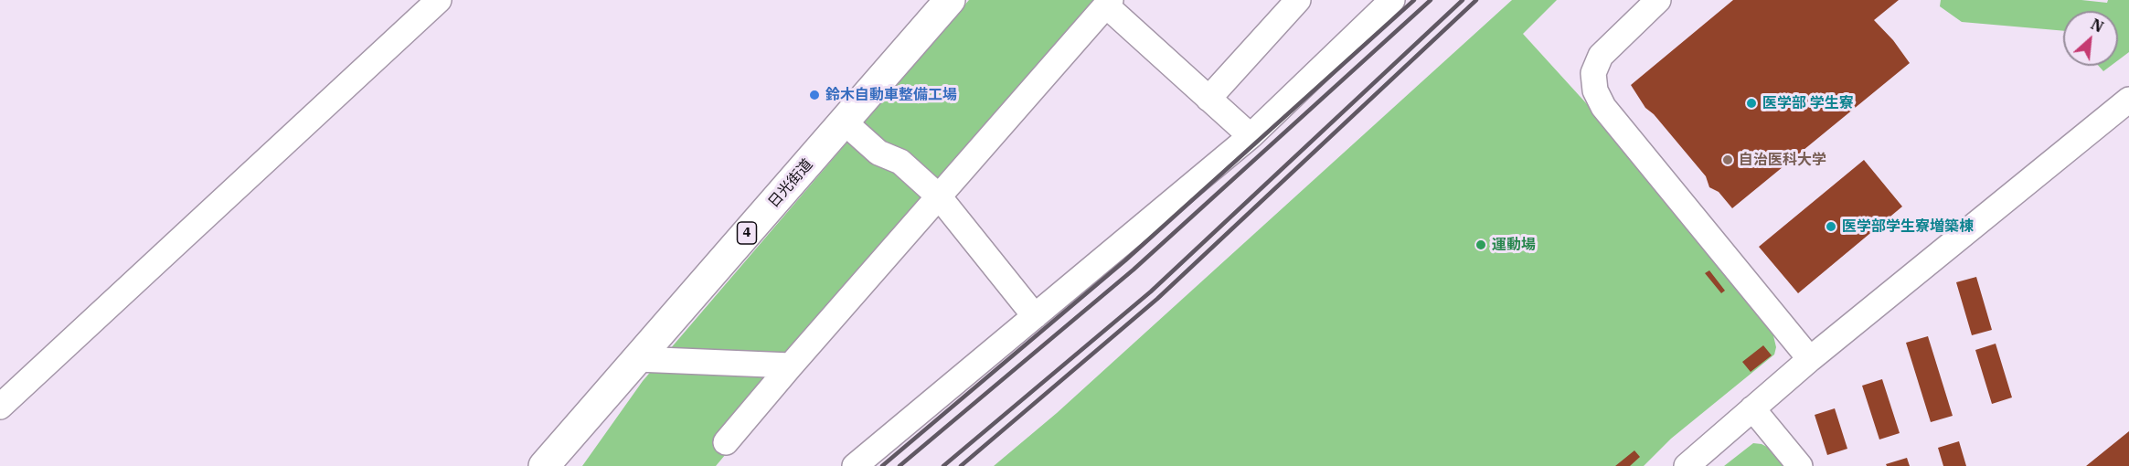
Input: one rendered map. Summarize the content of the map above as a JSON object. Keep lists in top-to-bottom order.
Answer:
{
  "streets": {
    "highway": ["日光街道", "4"]
  },
  "places": [
    "鈴木自動車整備工場",
    "医学部 学生寮",
    "自治医科大学",
    "医学部学生寮増築棟",
    "運動場"
  ],
  "north": "top right"
}
